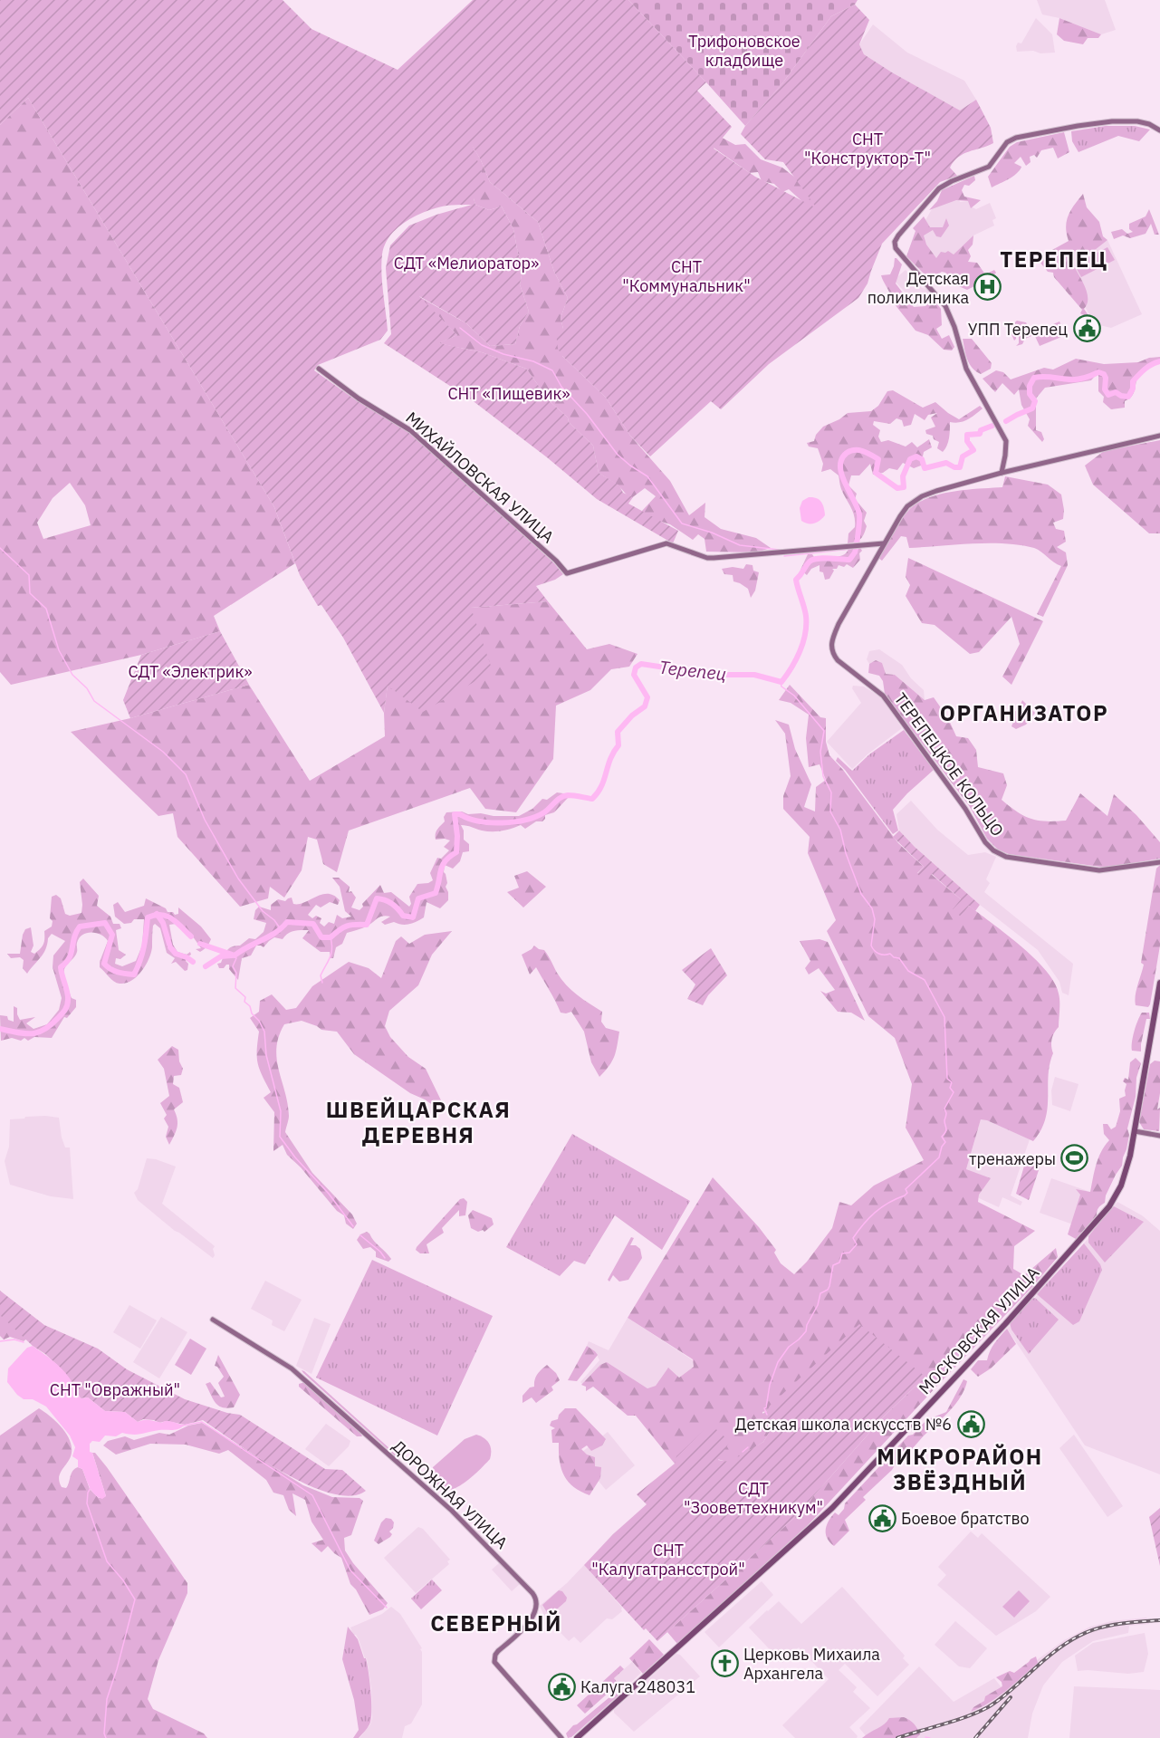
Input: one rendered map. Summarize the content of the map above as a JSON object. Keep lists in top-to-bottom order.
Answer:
{
  "streets": {
    "main road": ["МОСКОВСКАЯ УЛИЦА"],
    "street": ["МИХАЙЛОВСКАЯ УЛИЦА", "ТЕРЕПЕЦКОЕ КОЛЬЦО", "ДОРОЖНАЯ УЛИЦА"]
  },
  "crossings": [
    ["МИХАЙЛОВСКАЯ УЛИЦА", "ТЕРЕПЕЦКОЕ КОЛЬЦО"]
  ],
  "districts": [
    "ТЕРЕПЕЦ",
    "ОРГАНИЗАТОР",
    "ШВЕЙЦАРСКАЯ ДЕРЕВНЯ",
    "МИКРОРАЙОН ЗВЁЗДНЫЙ",
    "СЕВЕРНЫЙ"
  ],
  "water": ["Терепец"],
  "parks": [
    "Трифоновское кладбище",
    "СНТ \"Конструктор-Т\"",
    "СДТ «Мелиоратор»",
    "СНТ \"Коммунальник\"",
    "СНТ «Пищевик»",
    "СДТ «Электрик»",
    "СНТ \"Овражный\"",
    "СДТ \"Зооветтехникум\"",
    "СНТ \"Калугатрансстрой\""
  ],
  "places": {
    "hospital": ["Детская поликлиника"],
    "public building": [
      "УПП Терепец",
      "Детская школа искусств №6",
      "Боевое братство",
      "Калуга 248031"
    ],
    "sports": ["тренажеры"],
    "church": ["Церковь Михаила Архангела"]
  }
}
